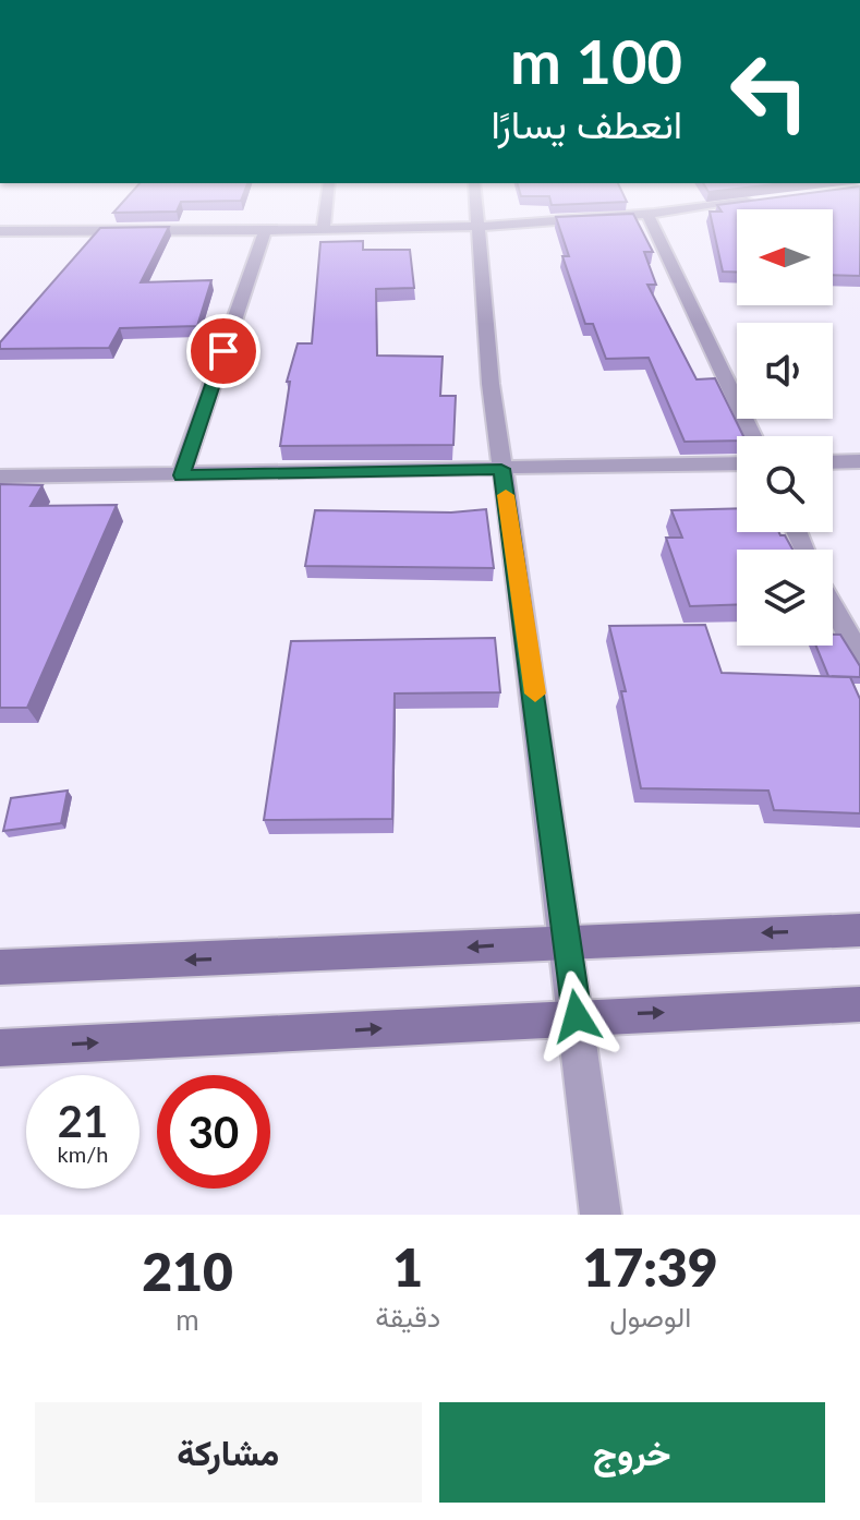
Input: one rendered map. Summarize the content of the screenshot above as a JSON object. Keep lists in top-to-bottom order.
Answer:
{
  "north": "left",
  "page": {
    "turn": ["100 m", "انعطف يسارًا"],
    "speed": "21 km/h",
    "limit": "30",
    "eta": [
      "17:39",
      "الوصول",
      "1",
      "دقيقة",
      "210",
      "m"
    ],
    "buttons": ["خروج", "مشاركة"]
  }
}
